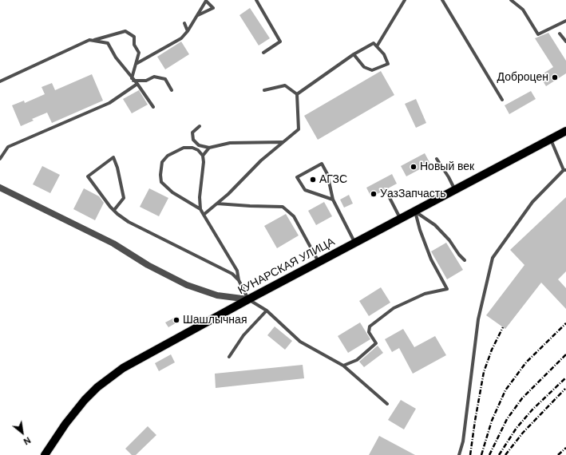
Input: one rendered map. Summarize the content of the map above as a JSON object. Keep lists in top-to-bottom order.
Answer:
{
  "streets": {
    "main road": ["КУНАРСКАЯ УЛИЦА"]
  },
  "places": [
    "Доброцен",
    "Новый век",
    "АГЗС",
    "УазЗапчасть",
    "Шашлычная"
  ],
  "north": "bottom right"
}
